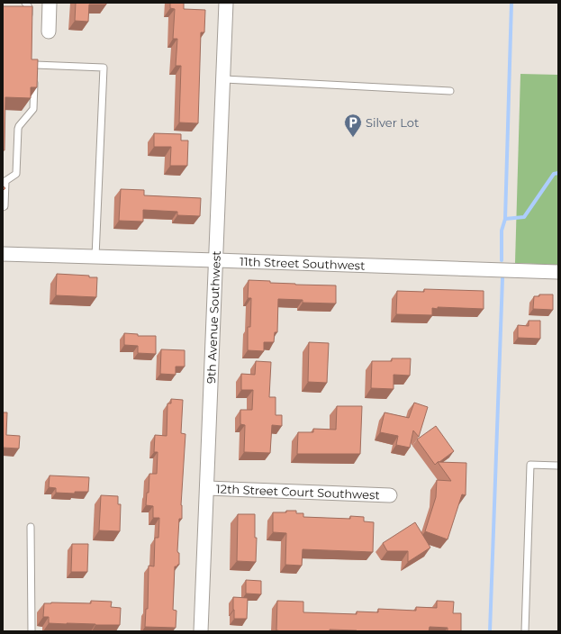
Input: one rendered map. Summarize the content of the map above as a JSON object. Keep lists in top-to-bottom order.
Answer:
{
  "streets": {
    "street": ["11th Street Southwest", "9th Avenue Southwest", "12th Street Court Southwest"]
  },
  "crossings": [
    ["11th Street Southwest", "9th Avenue Southwest"],
    ["9th Avenue Southwest", "12th Street Court Southwest"]
  ],
  "places": {
    "parking": ["Silver Lot"]
  }
}
